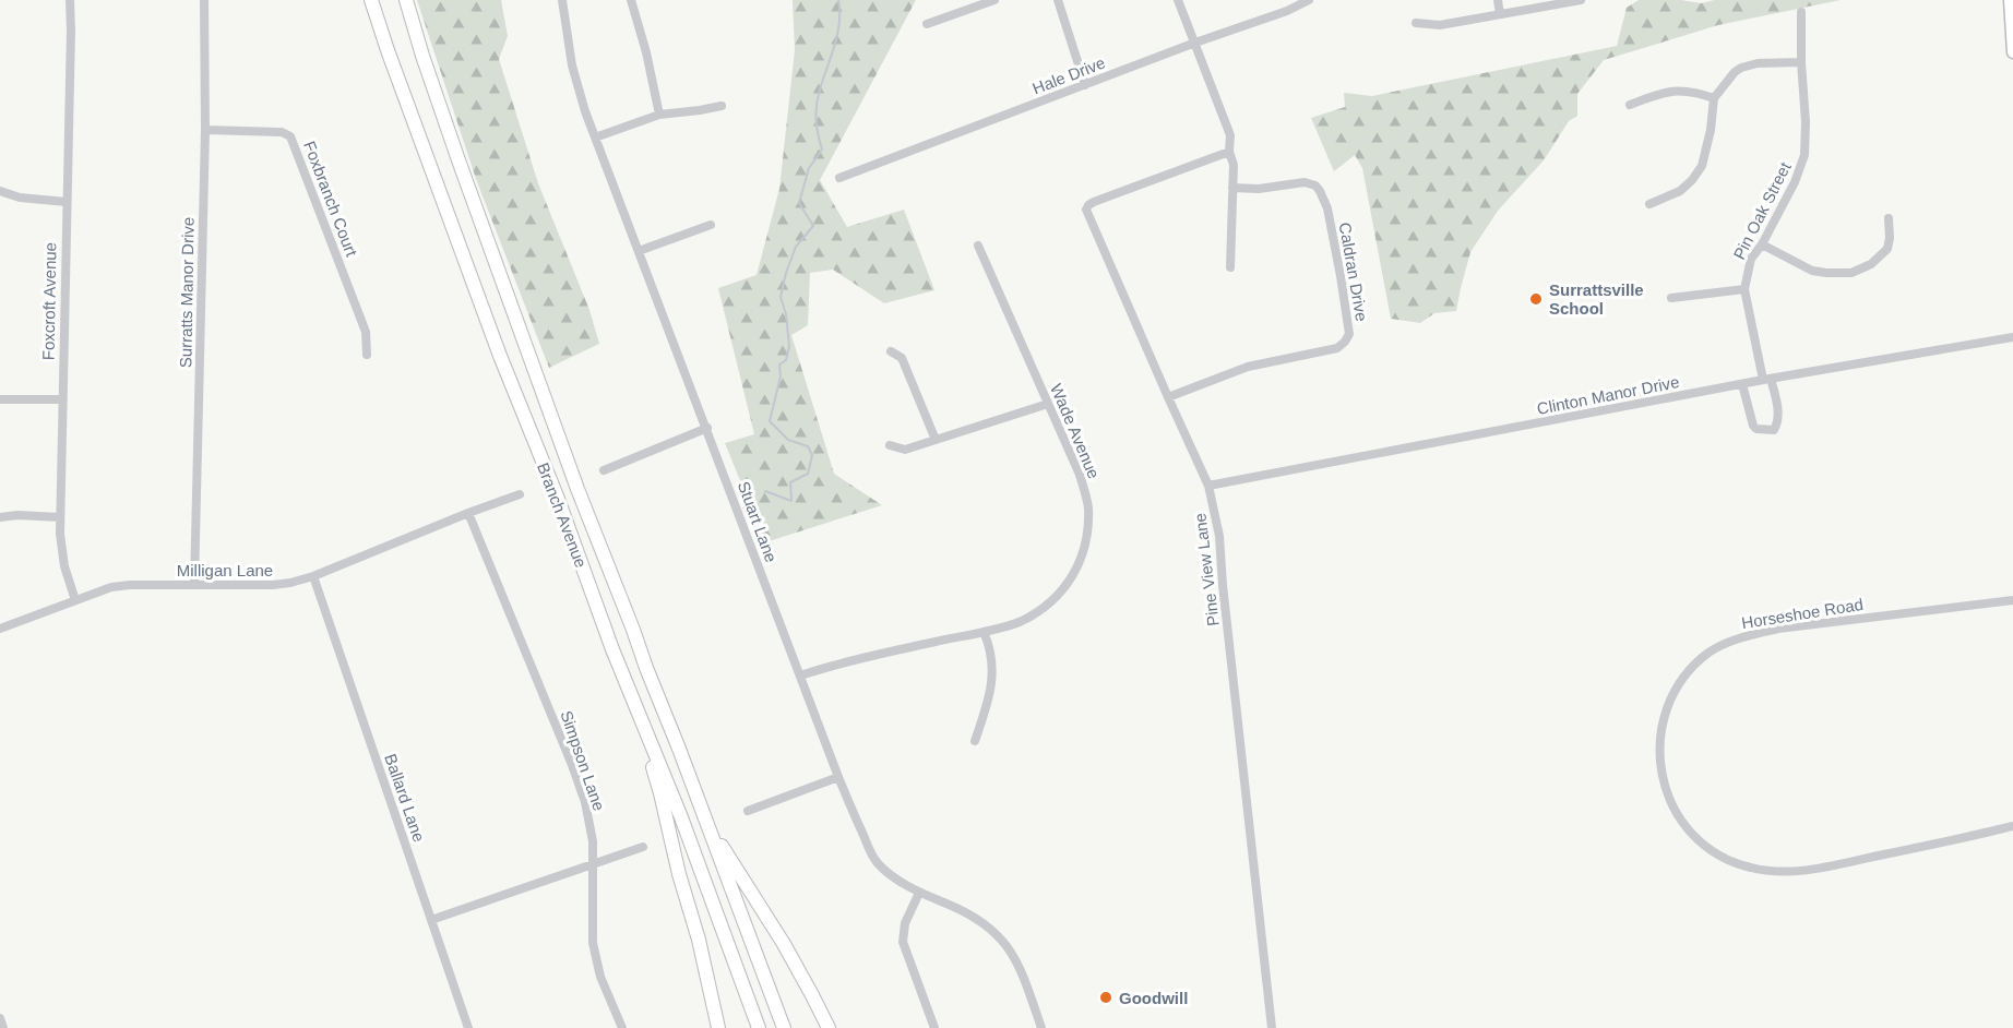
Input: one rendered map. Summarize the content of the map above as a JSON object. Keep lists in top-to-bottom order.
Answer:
{
  "streets": {
    "highway": ["Branch Avenue"],
    "street": [
      "Hale Drive",
      "Foxbranch Court",
      "Pin Oak Street",
      "Caldran Drive",
      "Surratts Manor Drive",
      "Foxcroft Avenue",
      "Clinton Manor Drive",
      "Wade Avenue",
      "Stuart Lane",
      "Milligan Lane",
      "Pine View Lane",
      "Horseshoe Road",
      "Simpson Lane",
      "Ballard Lane"
    ]
  },
  "crossings": [
    ["Foxbranch Court", "Surratts Manor Drive"],
    ["Pin Oak Street", "Clinton Manor Drive"],
    ["Caldran Drive", "Pine View Lane"],
    ["Surratts Manor Drive", "Milligan Lane"],
    ["Foxcroft Avenue", "Milligan Lane"],
    ["Clinton Manor Drive", "Pine View Lane"],
    ["Wade Avenue", "Stuart Lane"],
    ["Milligan Lane", "Simpson Lane"],
    ["Milligan Lane", "Ballard Lane"]
  ],
  "places": ["Surrattsville School", "Goodwill"]
}
